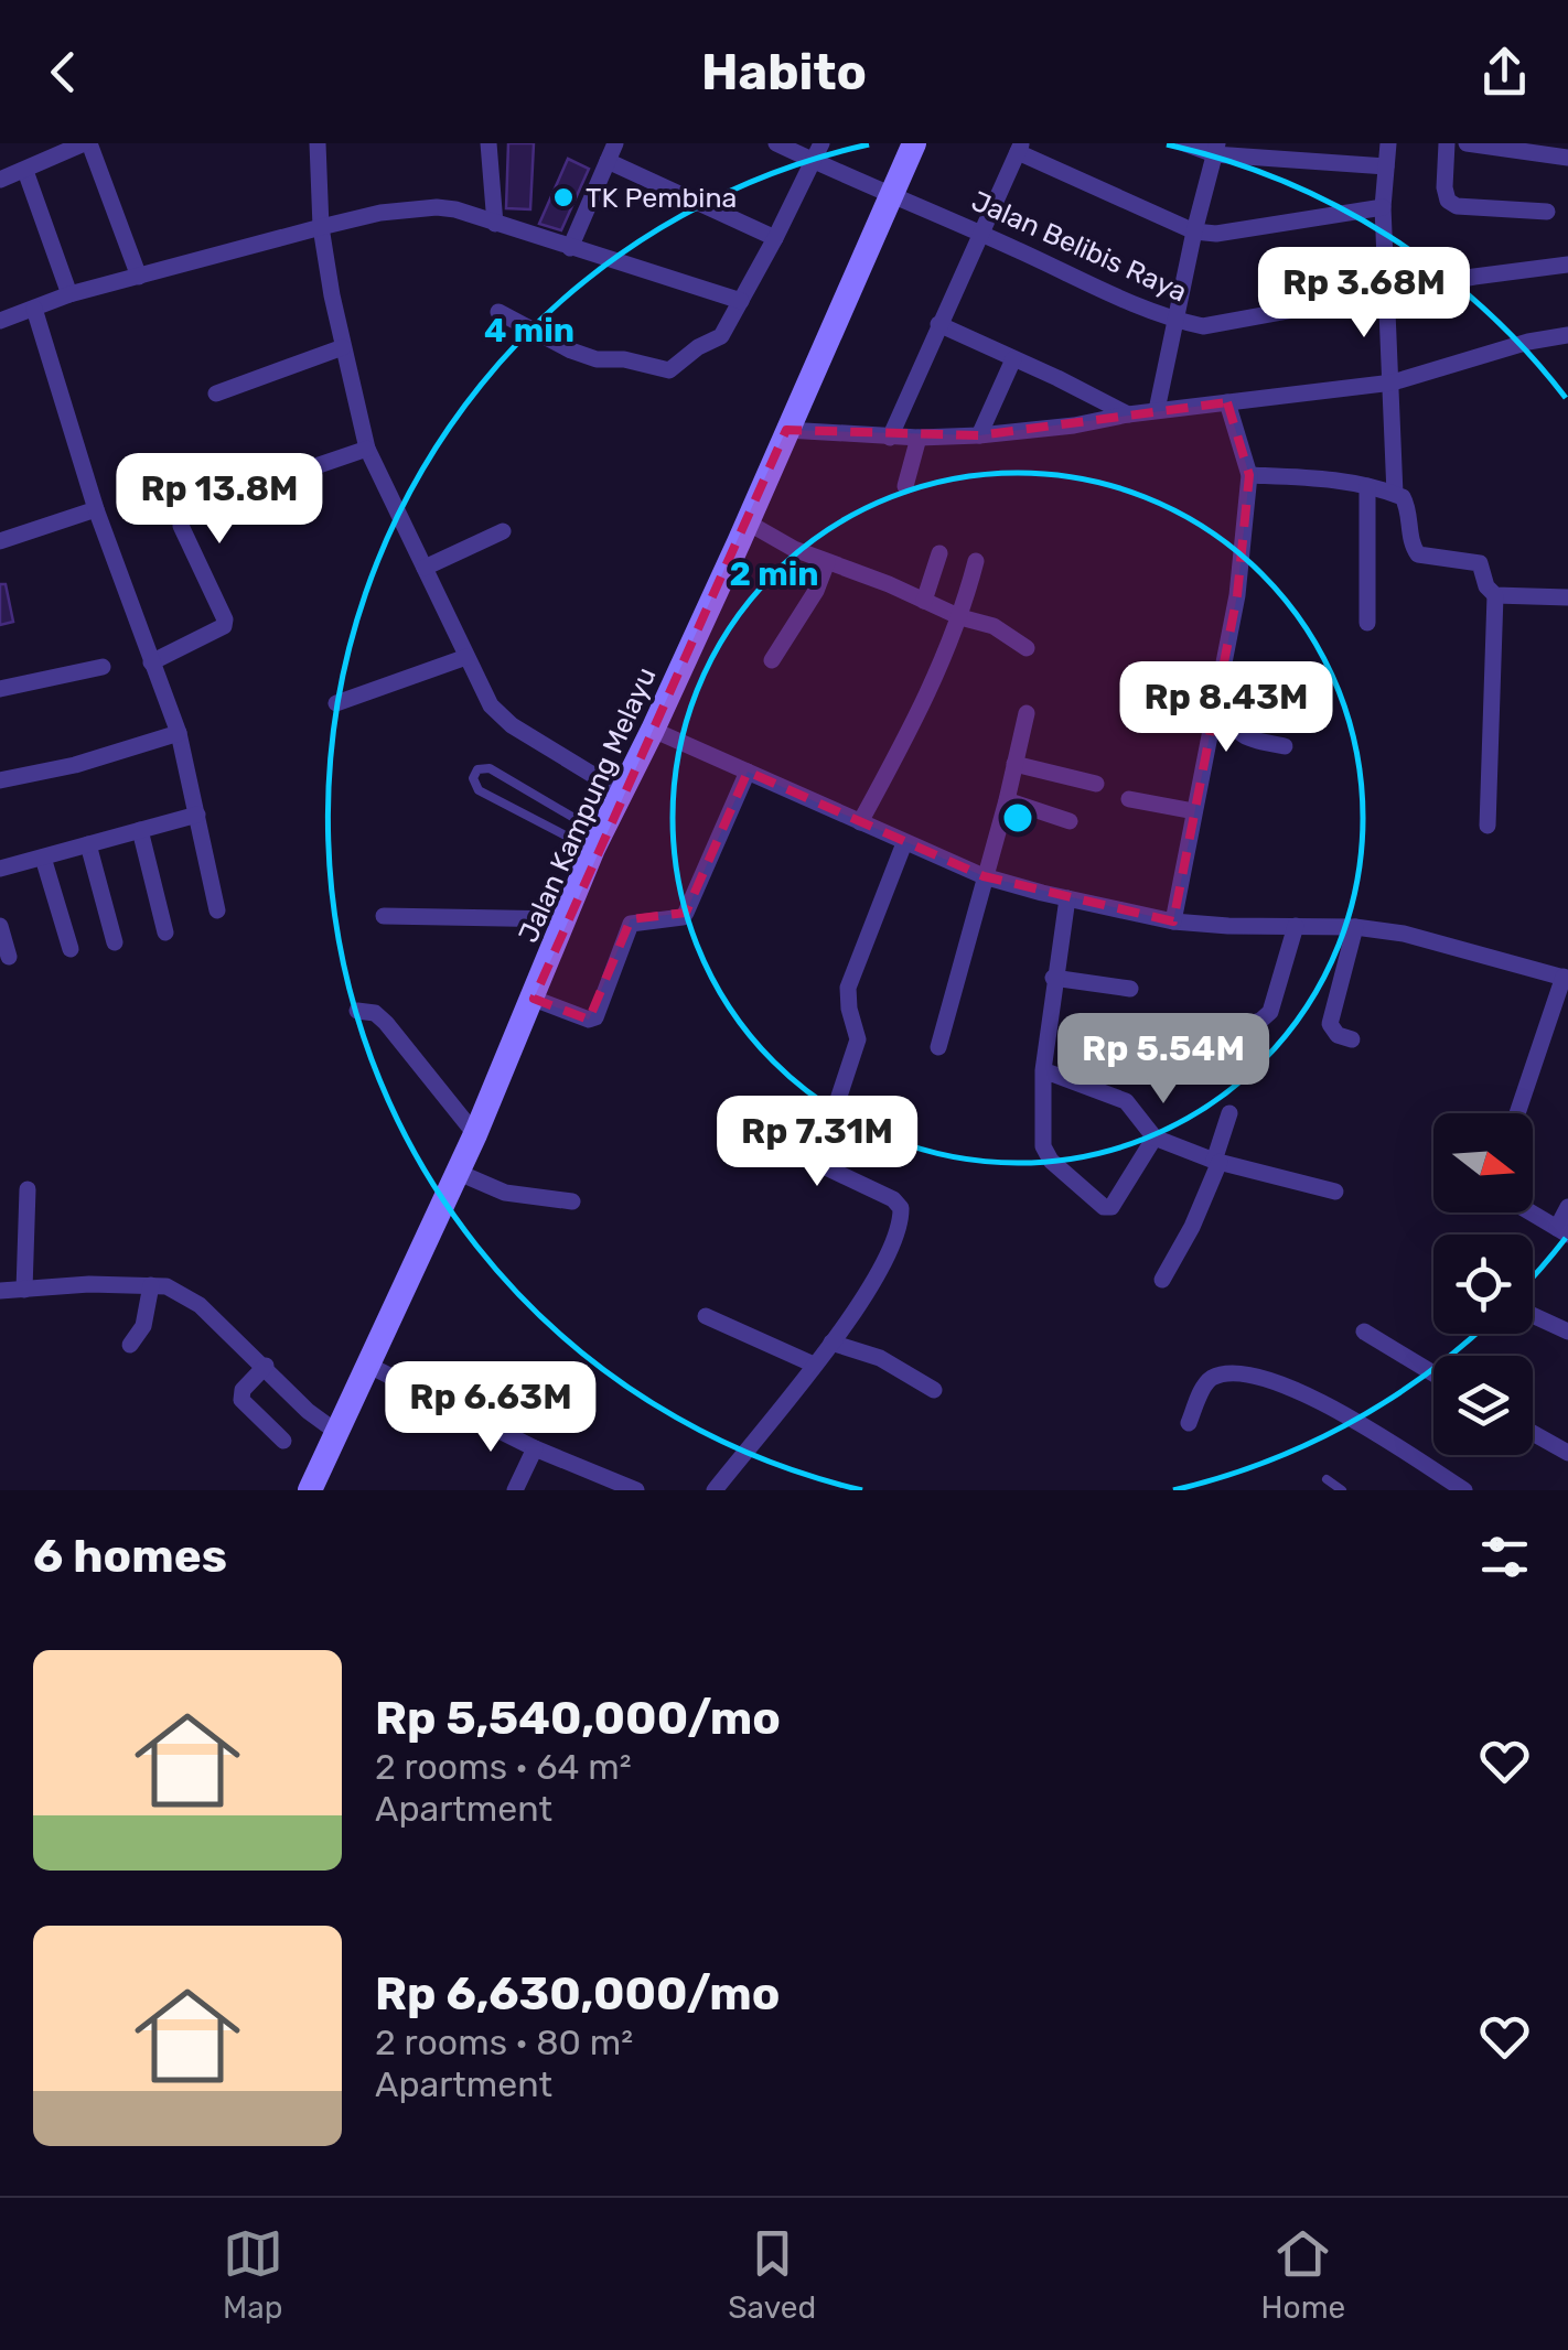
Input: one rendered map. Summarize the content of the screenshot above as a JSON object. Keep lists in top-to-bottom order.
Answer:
{
  "streets": {
    "main road": ["Jalan Kampung Melayu"],
    "street": ["Jalan Belibis Raya"]
  },
  "crossings": [
    ["Jalan Belibis Raya", "Jalan Kampung Melayu"]
  ],
  "places": ["TK Pembina"],
  "north": "right",
  "page": {
    "header": "Habito",
    "price": [
      "Rp 3.68M",
      "Rp 13.8M",
      "Rp 8.43M",
      "Rp 5.54M",
      "Rp 7.31M",
      "Rp 6.63M"
    ],
    "heading": "6 homes",
    "list": [
      {
        "name": "Rp 5,540,000/mo",
        "note": "2 rooms · 64 m² · Apartment"
      },
      {
        "name": "Rp 6,630,000/mo",
        "note": "2 rooms · 80 m² · Apartment"
      }
    ],
    "tabs": ["Map", "Saved", "Home"]
  },
  "rings": ["4 min", "2 min"]
}
